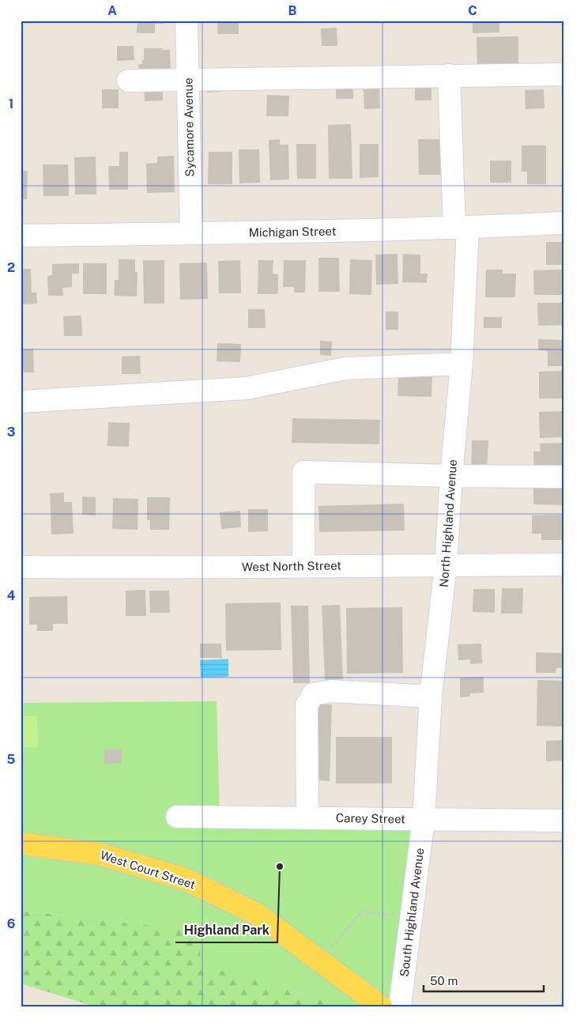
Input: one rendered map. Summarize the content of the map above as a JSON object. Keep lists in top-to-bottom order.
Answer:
{
  "streets": {
    "main road": ["West Court Street"],
    "street": [
      "Sycamore Avenue",
      "Michigan Street",
      "North Highland Avenue",
      "West North Street",
      "Carey Street",
      "South Highland Avenue"
    ]
  },
  "crossings": [
    ["Sycamore Avenue", "Michigan Street"],
    ["Michigan Street", "North Highland Avenue"],
    ["North Highland Avenue", "West North Street"],
    ["North Highland Avenue", "Carey Street"],
    ["North Highland Avenue", "South Highland Avenue"],
    ["Carey Street", "South Highland Avenue"]
  ],
  "places": ["Highland Park"],
  "scale_bar": "50 m",
  "grid": {
    "columns": ["A", "B", "C"],
    "rows": [
      "1",
      "2",
      "3",
      "4",
      "5",
      "6"
    ]
  }
}
